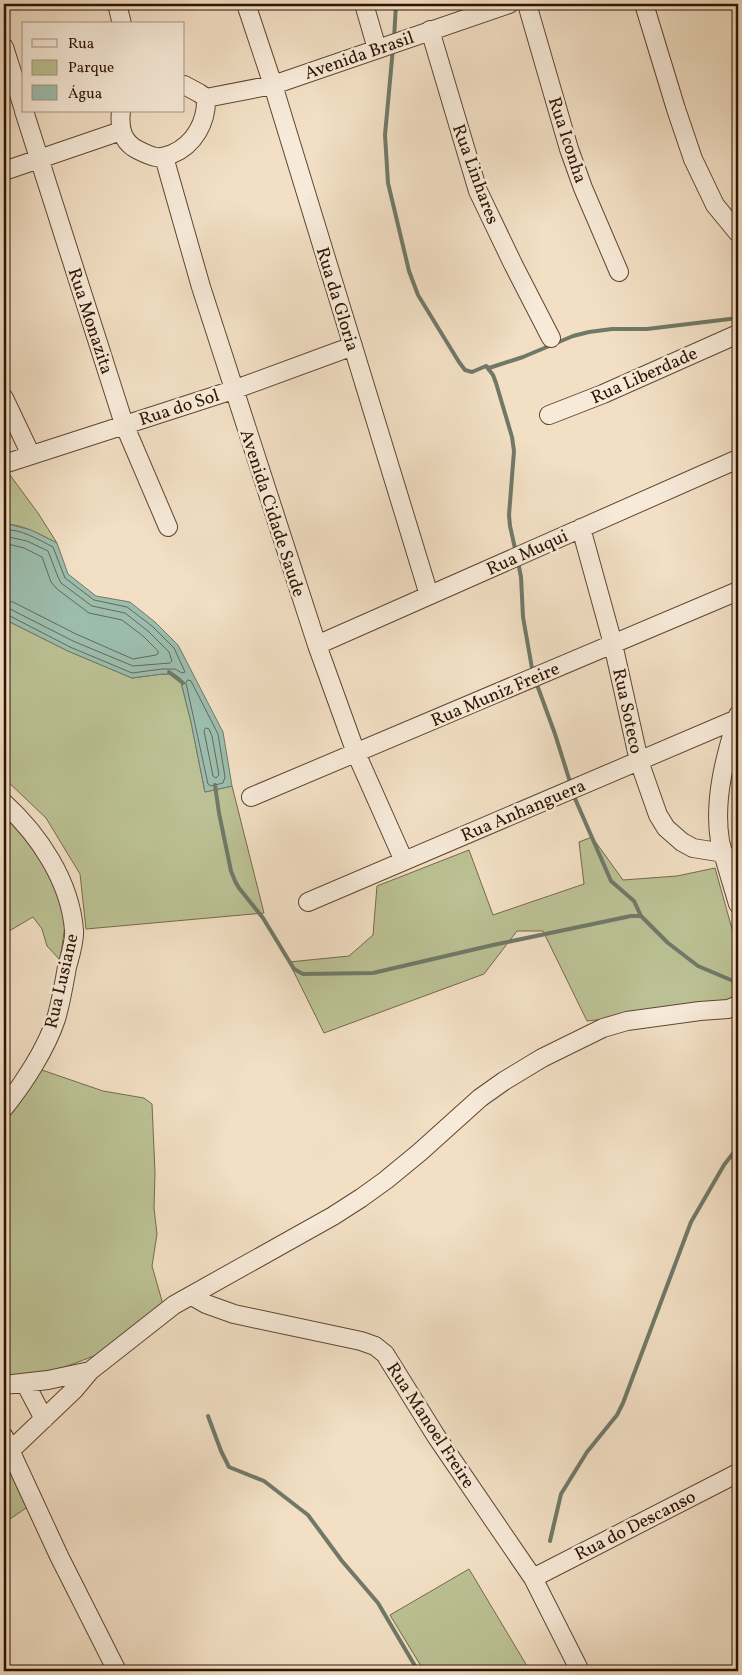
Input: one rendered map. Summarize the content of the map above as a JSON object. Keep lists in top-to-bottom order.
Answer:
{
  "streets": {
    "street": [
      "Avenida Brasil",
      "Rua Iconha",
      "Rua Linhares",
      "Rua da Gloria",
      "Rua Monazita",
      "Rua Liberdade",
      "Rua do Sol",
      "Avenida Cidade Saude",
      "Rua Muqui",
      "Rua Muniz Freire",
      "Rua Soteco",
      "Rua Anhanguera",
      "Rua Lusiane",
      "Rua Manoel Freire",
      "Rua do Descanso"
    ]
  },
  "crossings": [
    ["Avenida Brasil", "Rua Linhares"],
    ["Avenida Brasil", "Rua da Gloria"],
    ["Rua da Gloria", "Rua do Sol"],
    ["Rua da Gloria", "Rua Muqui"],
    ["Rua Monazita", "Rua do Sol"],
    ["Rua do Sol", "Avenida Cidade Saude"],
    ["Avenida Cidade Saude", "Rua Muqui"],
    ["Avenida Cidade Saude", "Rua Muniz Freire"],
    ["Avenida Cidade Saude", "Rua Anhanguera"],
    ["Rua Muqui", "Rua Soteco"],
    ["Rua Muniz Freire", "Rua Soteco"],
    ["Rua Soteco", "Rua Anhanguera"],
    ["Rua Manoel Freire", "Rua do Descanso"]
  ],
  "legend": ["Rua", "Parque", "Água"]
}
